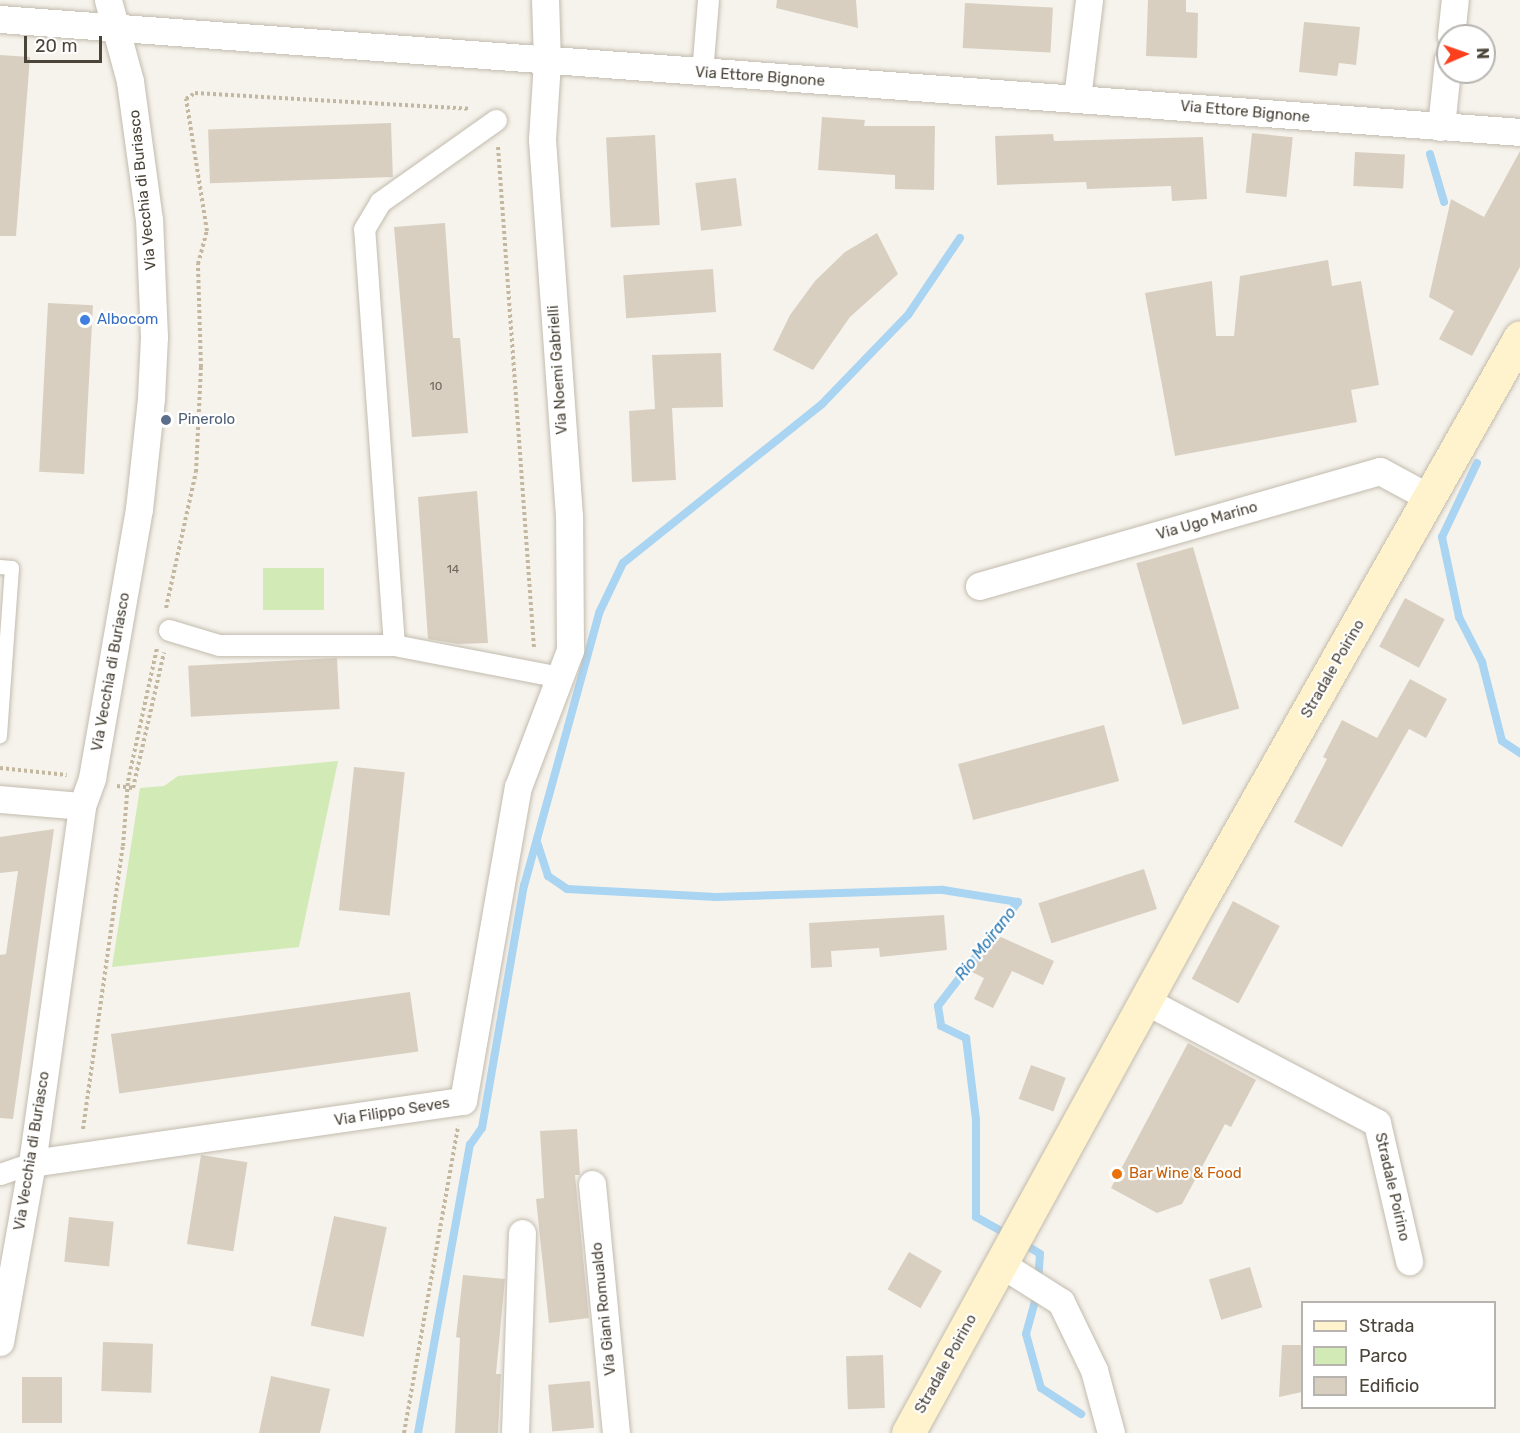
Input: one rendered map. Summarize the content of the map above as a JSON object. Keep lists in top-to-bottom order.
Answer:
{
  "streets": {
    "main road": ["Stradale Poirino"],
    "street": [
      "Via Ettore Bignone",
      "Via Vecchia di Buriasco",
      "Via Noemi Gabrielli",
      "Via Ugo Marino",
      "Via Filippo Seves",
      "Via Giani Romualdo"
    ]
  },
  "crossings": [
    ["Via Ettore Bignone", "Via Vecchia di Buriasco"],
    ["Via Ettore Bignone", "Via Noemi Gabrielli"],
    ["Via Vecchia di Buriasco", "Via Filippo Seves"],
    ["Via Noemi Gabrielli", "Via Filippo Seves"],
    ["Via Ugo Marino", "Stradale Poirino"]
  ],
  "water": ["Rio Moirano"],
  "places": ["Albocom", "Pinerolo", "Bar Wine & Food"],
  "house_numbers": ["10", "14"],
  "legend": ["Strada", "Parco", "Edificio"],
  "scale_bar": "20 m",
  "north": "right"
}
